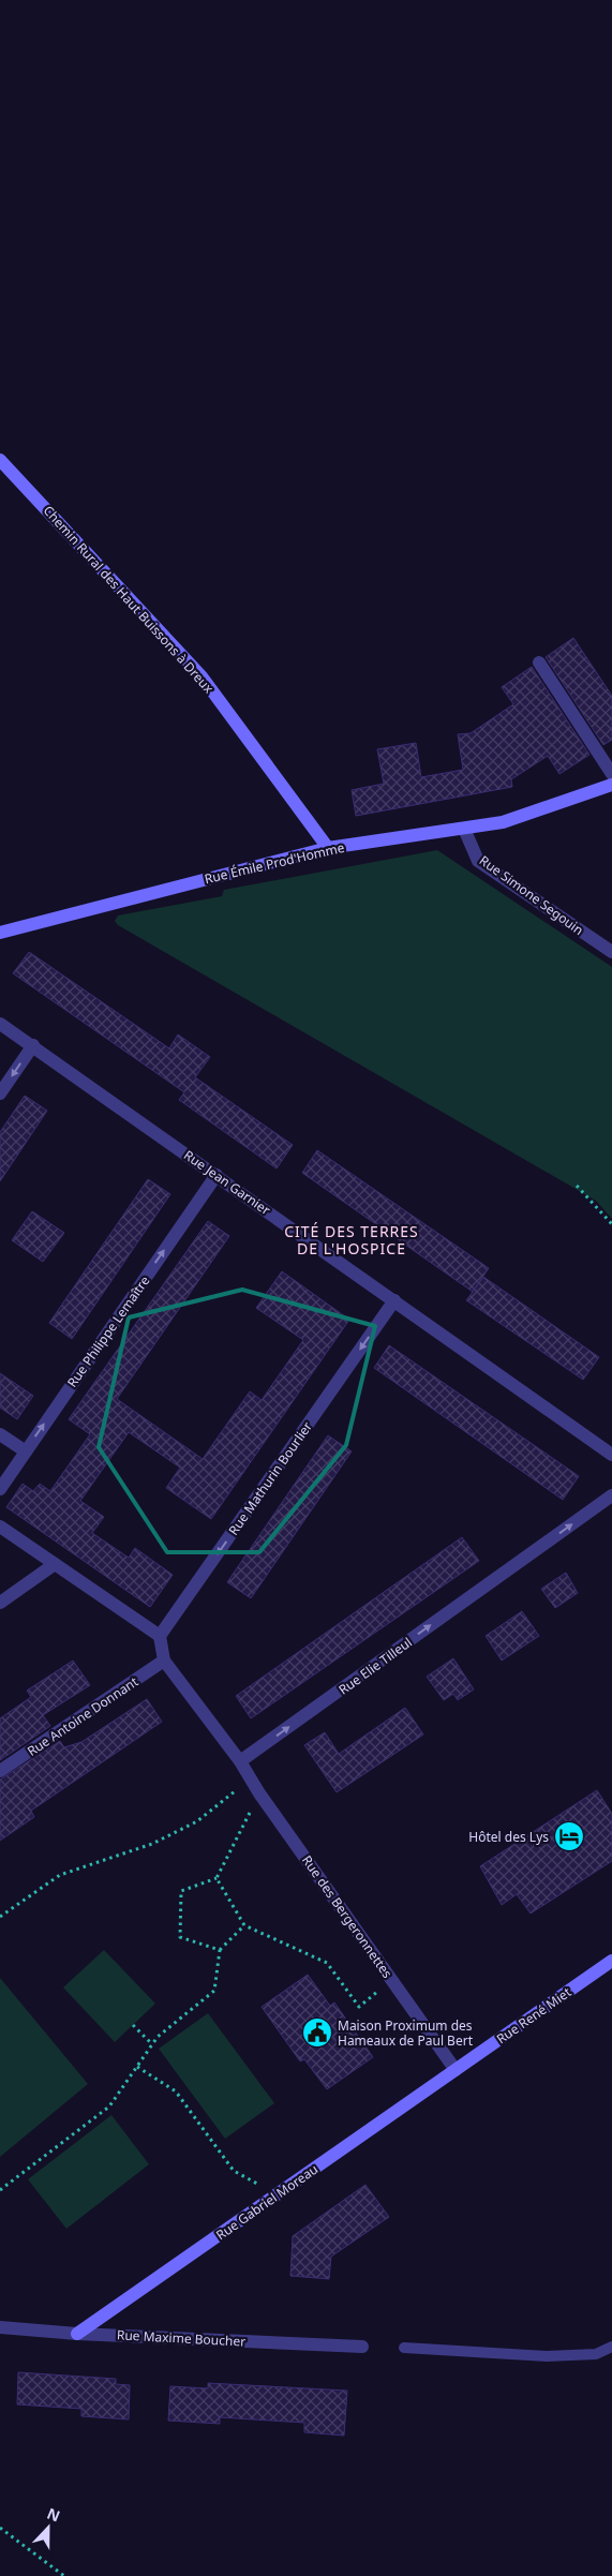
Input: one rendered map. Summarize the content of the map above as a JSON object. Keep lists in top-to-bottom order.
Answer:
{
  "streets": {
    "street": [
      "Chemin Rural des Haut Buissons à Dreux",
      "Rue Émile Prod'Homme",
      "Rue Simone Segouin",
      "Rue Jean Garnier",
      "Rue Philippe Lemaître",
      "Rue Mathurin Bourlier",
      "Rue Elie Tilleul",
      "Rue Antoine Donnant",
      "Rue des Bergeronnettes",
      "Rue René Miet",
      "Rue Gabriel Moreau",
      "Rue Maxime Boucher"
    ]
  },
  "crossings": [
    ["Chemin Rural des Haut Buissons à Dreux", "Rue Émile Prod'Homme"],
    ["Rue Émile Prod'Homme", "Rue Simone Segouin"],
    ["Rue Jean Garnier", "Rue Philippe Lemaître"],
    ["Rue Jean Garnier", "Rue Mathurin Bourlier"],
    ["Rue Elie Tilleul", "Rue des Bergeronnettes"],
    ["Rue des Bergeronnettes", "Rue René Miet"],
    ["Rue des Bergeronnettes", "Rue Gabriel Moreau"],
    ["Rue René Miet", "Rue Gabriel Moreau"],
    ["Rue Gabriel Moreau", "Rue Maxime Boucher"]
  ],
  "one_way": ["Rue Philippe Lemaître", "Rue Mathurin Bourlier", "Rue Elie Tilleul"],
  "districts": ["CITÉ DES TERRES DE L'HOSPICE"],
  "places": {
    "hotel": ["Hôtel des Lys"],
    "public building": ["Maison Proximum des Hameaux de Paul Bert"]
  },
  "north": "top"
}
